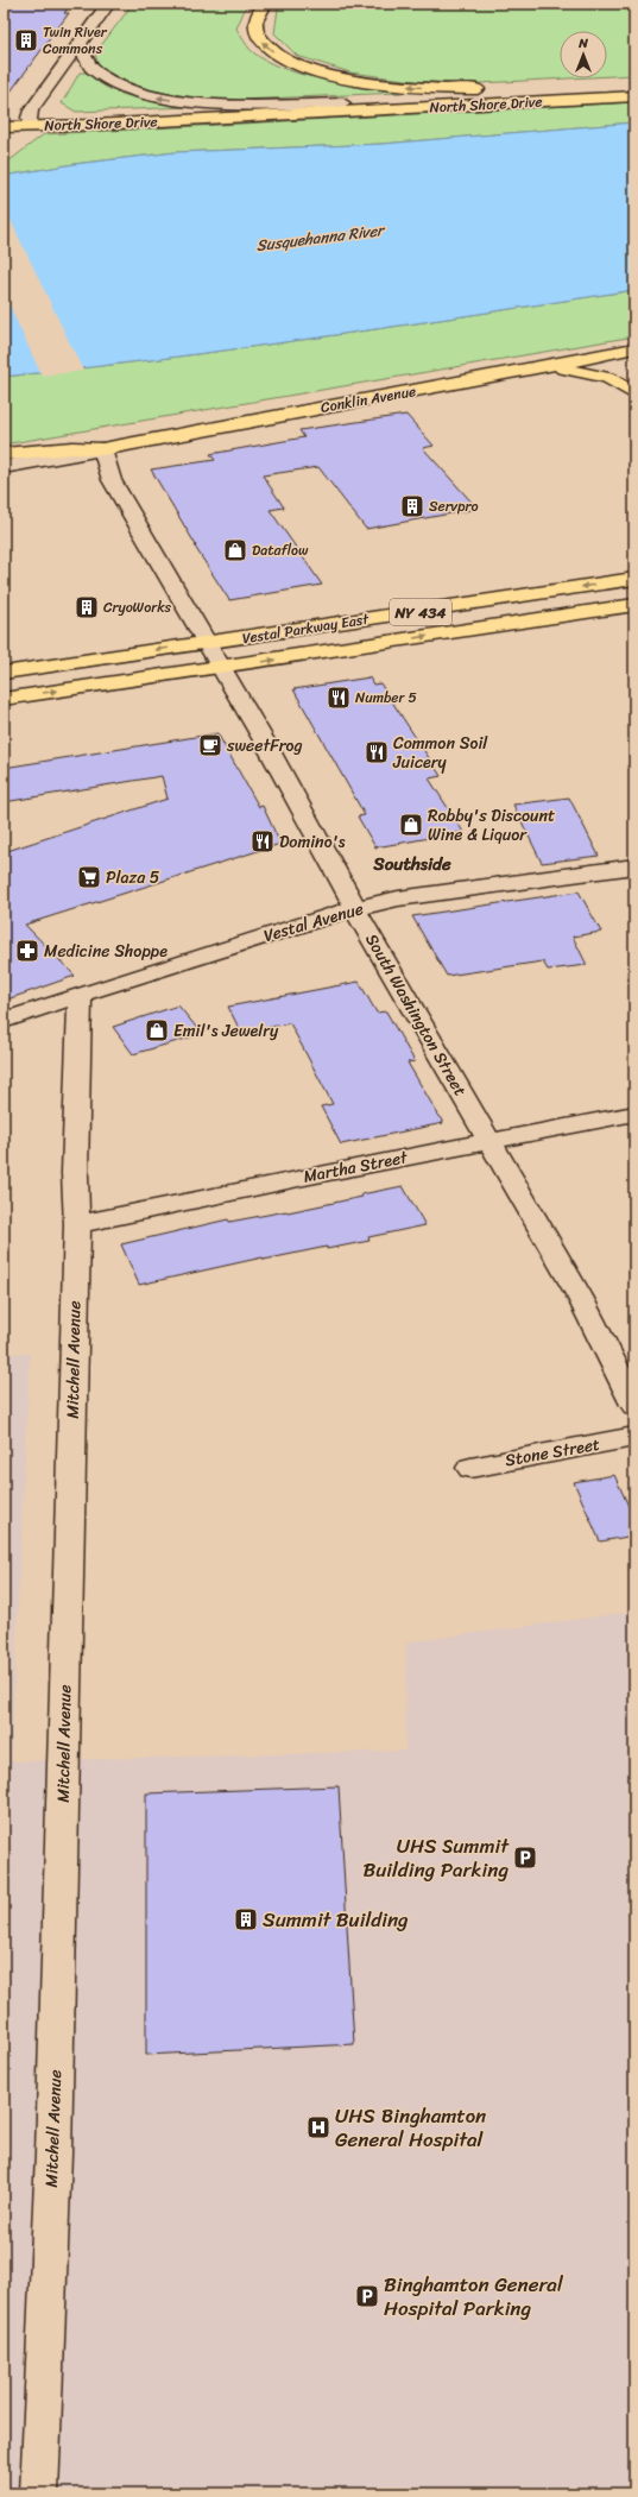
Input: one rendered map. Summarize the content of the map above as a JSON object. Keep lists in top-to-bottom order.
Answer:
{
  "streets": {
    "main road": [
      "North Shore Drive",
      "Conklin Avenue",
      "NY 434",
      "Vestal Parkway East"
    ],
    "street": [
      "Vestal Avenue",
      "South Washington Street",
      "Martha Street",
      "Mitchell Avenue",
      "Stone Street"
    ]
  },
  "crossings": [
    ["Conklin Avenue", "South Washington Street"],
    ["Vestal Parkway East", "South Washington Street"],
    ["Vestal Avenue", "South Washington Street"],
    ["Vestal Avenue", "Mitchell Avenue"],
    ["South Washington Street", "Martha Street"],
    ["Martha Street", "Mitchell Avenue"]
  ],
  "districts": ["Southside"],
  "water": ["Susquehanna River"],
  "places": {
    "building": [
      "Twin River Commons",
      "Servpro",
      "CryoWorks",
      "Summit Building"
    ],
    "shop": ["Dataflow", "Robby's Discount Wine & Liquor", "Emil's Jewelry"],
    "restaurant": ["Number 5", "Common Soil Juicery", "Domino's"],
    "cafe": ["sweetFrog"],
    "supermarket": ["Plaza 5"],
    "pharmacy": ["Medicine Shoppe"],
    "parking": ["UHS Summit Building Parking", "Binghamton General Hospital Parking"],
    "hospital": ["UHS Binghamton General Hospital"]
  },
  "north": "top"
}
